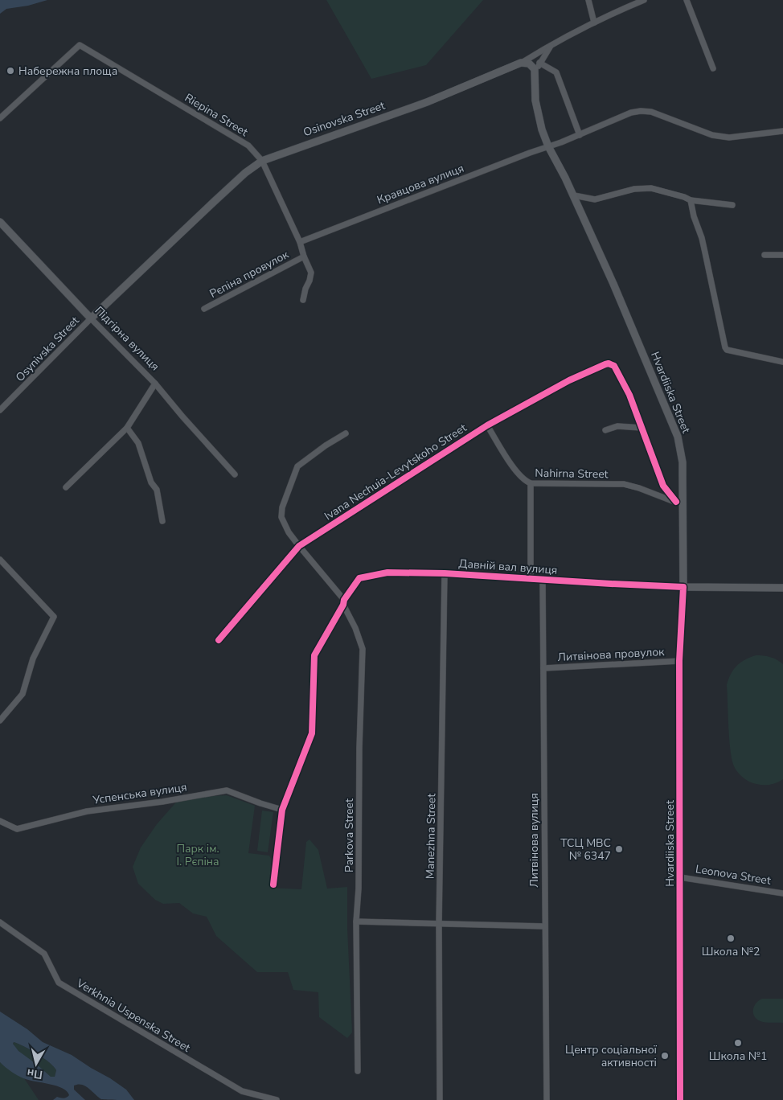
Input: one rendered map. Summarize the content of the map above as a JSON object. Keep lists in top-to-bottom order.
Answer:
{
  "streets": {
    "main road": [
      "Osinovska Street",
      "Підгірна вулиця",
      "Hvardiiska Street",
      "Давній вал вулиця"
    ],
    "street": [
      "Riepina Street",
      "Кравцова вулиця",
      "Рєпіна провулок",
      "Osynivska Street",
      "Ivana Nechuia-Levytskoho Street",
      "Nahirna Street",
      "Литвінова провулок",
      "Успенська вулиця",
      "Parkova Street",
      "Manezhna Street",
      "Литвінова вулиця",
      "Leonova Street",
      "Verkhnia Uspenska Street"
    ]
  },
  "crossings": [
    ["Riepina Street", "Osinovska Street"],
    ["Riepina Street", "Кравцова вулиця"],
    ["Riepina Street", "Рєпіна провулок"],
    ["Osinovska Street", "Підгірна вулиця"],
    ["Osinovska Street", "Osynivska Street"],
    ["Кравцова вулиця", "Hvardiiska Street"],
    ["Підгірна вулиця", "Osynivska Street"],
    ["Hvardiiska Street", "Nahirna Street"],
    ["Hvardiiska Street", "Давній вал вулиця"],
    ["Hvardiiska Street", "Литвінова провулок"],
    ["Hvardiiska Street", "Leonova Street"],
    ["Ivana Nechuia-Levytskoho Street", "Nahirna Street"],
    ["Ivana Nechuia-Levytskoho Street", "Parkova Street"],
    ["Давній вал вулиця", "Успенська вулиця"],
    ["Давній вал вулиця", "Parkova Street"],
    ["Давній вал вулиця", "Manezhna Street"],
    ["Давній вал вулиця", "Литвінова вулиця"],
    ["Литвінова провулок", "Литвінова вулиця"]
  ],
  "parks": ["Парк ім. І. Рєпіна"],
  "places": [
    "Набережна площа",
    "ТСЦ МВС № 6347",
    "Школа №2",
    "Школа №1",
    "Центр соціальної активності"
  ],
  "north": "bottom"
}
